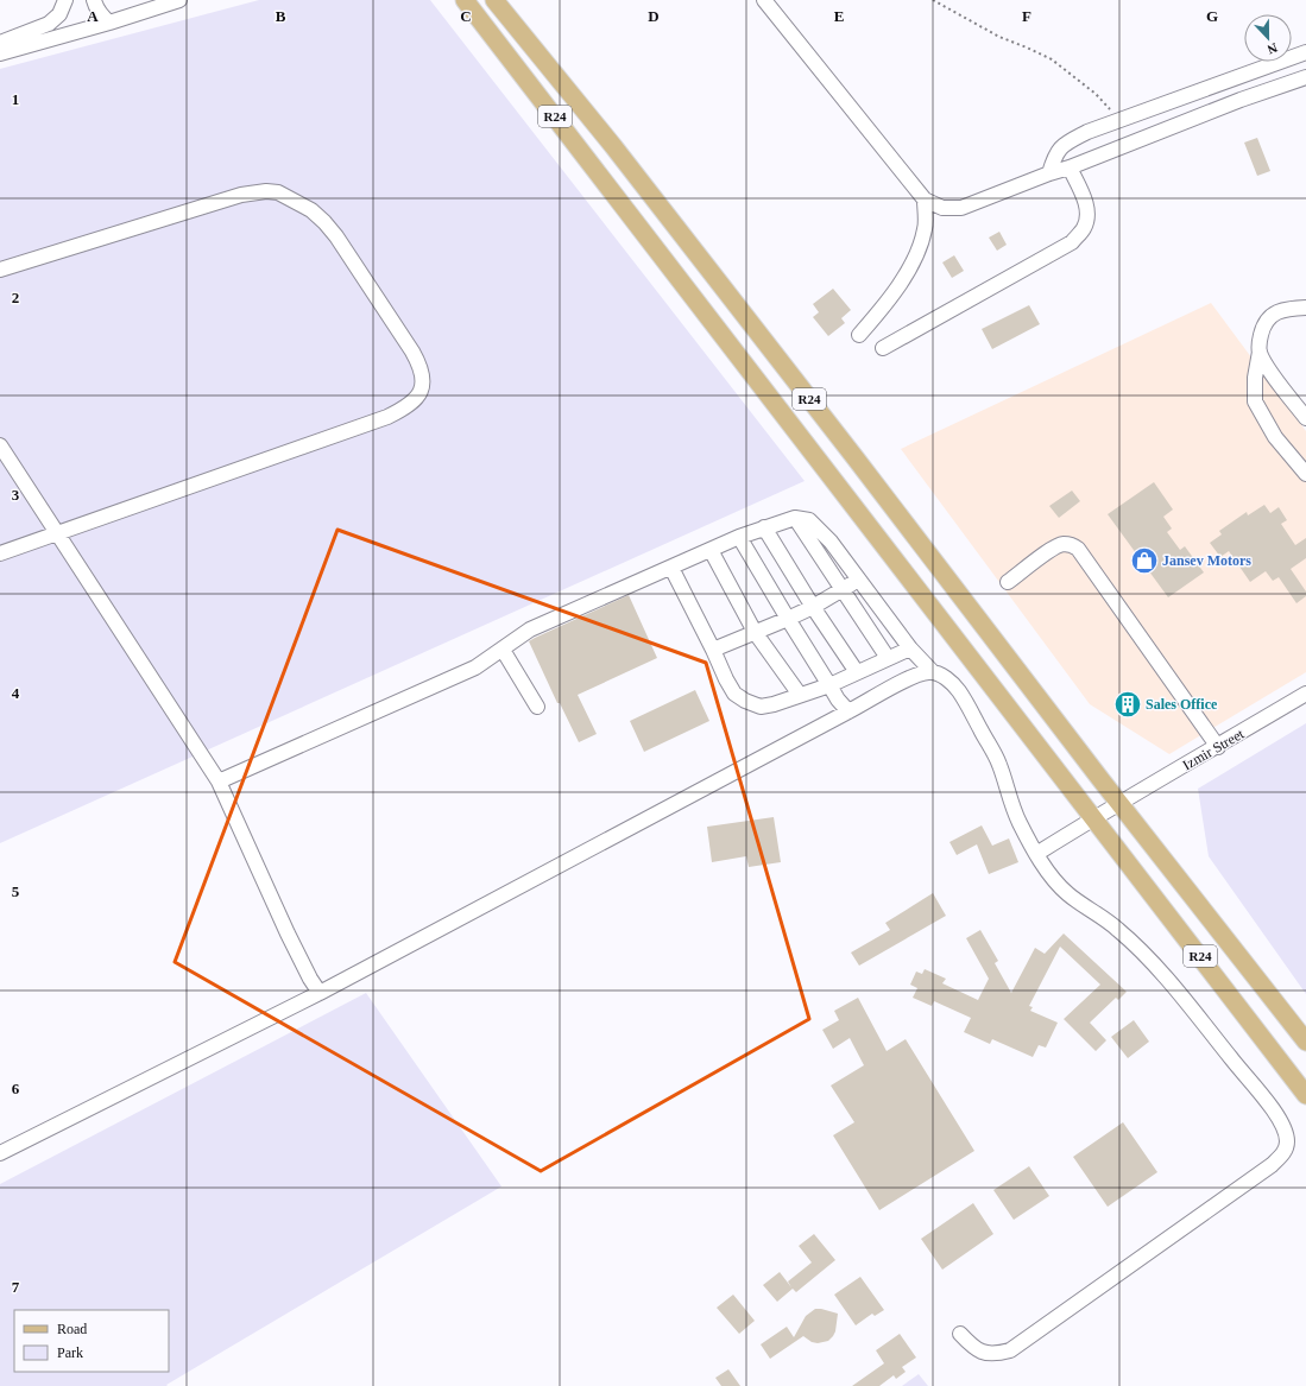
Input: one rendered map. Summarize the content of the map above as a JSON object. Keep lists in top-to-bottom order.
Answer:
{
  "streets": {
    "main road": ["R24"],
    "street": ["Izmir Street"]
  },
  "crossings": [
    ["R24", "Izmir Street"]
  ],
  "places": {
    "shop": ["Jansev Motors"],
    "building": ["Sales Office"]
  },
  "legend": ["Road", "Park"],
  "north": "bottom",
  "grid": {
    "columns": [
      "A",
      "B",
      "C",
      "D",
      "E",
      "F",
      "G"
    ],
    "rows": [
      "1",
      "2",
      "3",
      "4",
      "5",
      "6",
      "7"
    ]
  }
}
